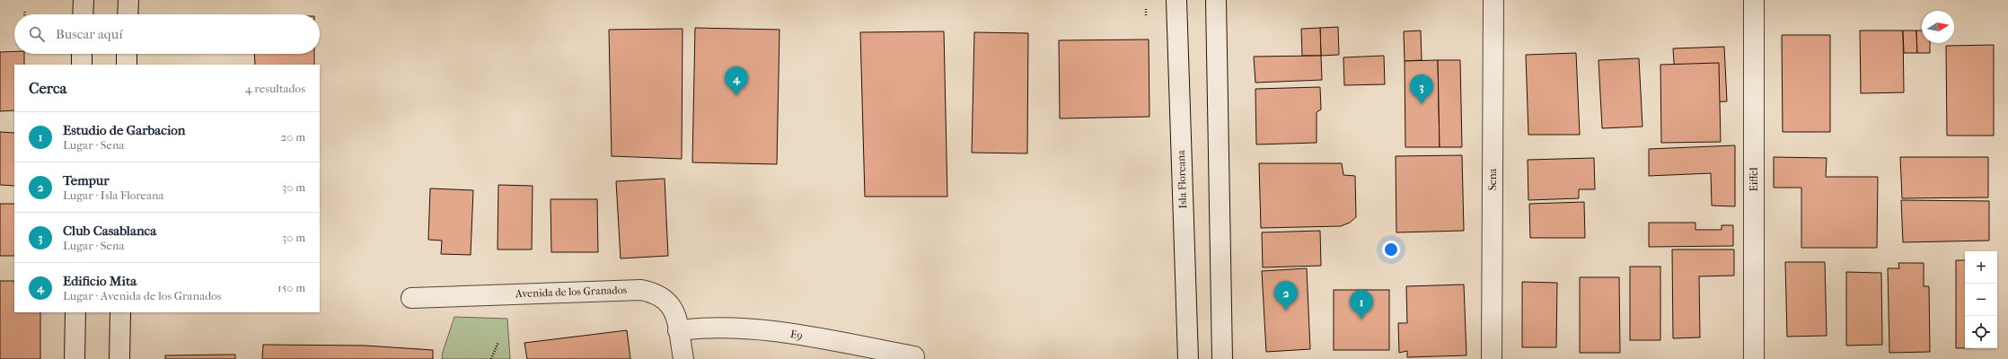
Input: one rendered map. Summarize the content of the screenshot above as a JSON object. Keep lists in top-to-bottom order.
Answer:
{
  "streets": {
    "street": [
      "Isla Floreana",
      "Sena",
      "Eiffel",
      "Avenida de los Granados",
      "E9"
    ]
  },
  "crossings": [
    ["Avenida de los Granados", "E9"]
  ],
  "north": "right",
  "page": {
    "search": "Buscar aquí",
    "heading": ["Cerca", "4 resultados"],
    "pins": [
      "4",
      "3",
      "2",
      "1"
    ],
    "list": [
      {
        "mark": "1",
        "name": "Estudio de Garbacion",
        "note": "Lugar · Sena",
        "value": "20 m"
      },
      {
        "mark": "2",
        "name": "Tempur",
        "note": "Lugar · Isla Floreana",
        "value": "30 m"
      },
      {
        "mark": "3",
        "name": "Club Casablanca",
        "note": "Lugar · Sena",
        "value": "30 m"
      },
      {
        "mark": "4",
        "name": "Edificio Mita",
        "note": "Lugar · Avenida de los Granados",
        "value": "150 m"
      }
    ],
    "map_buttons": ["+", "−"]
  }
}
